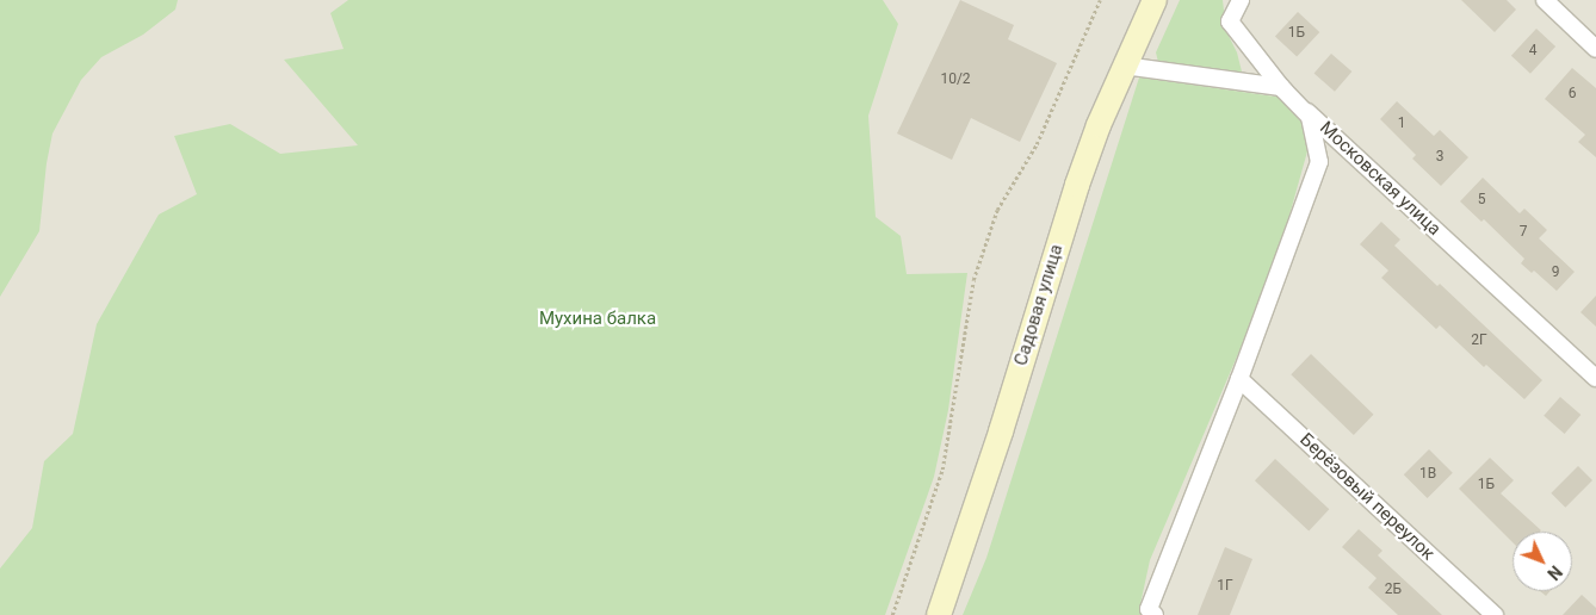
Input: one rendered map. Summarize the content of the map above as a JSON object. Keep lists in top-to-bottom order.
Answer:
{
  "streets": {
    "main road": ["Садовая улица"],
    "street": ["Московская улица", "Берёзовый переулок"]
  },
  "parks": ["Мухина балка"],
  "house_numbers": [
    "1Б",
    "4",
    "10/2",
    "6",
    "1",
    "3",
    "5",
    "7",
    "9",
    "2Г",
    "1В",
    "1Б",
    "1Г",
    "2Б"
  ],
  "north": "bottom right"
}
